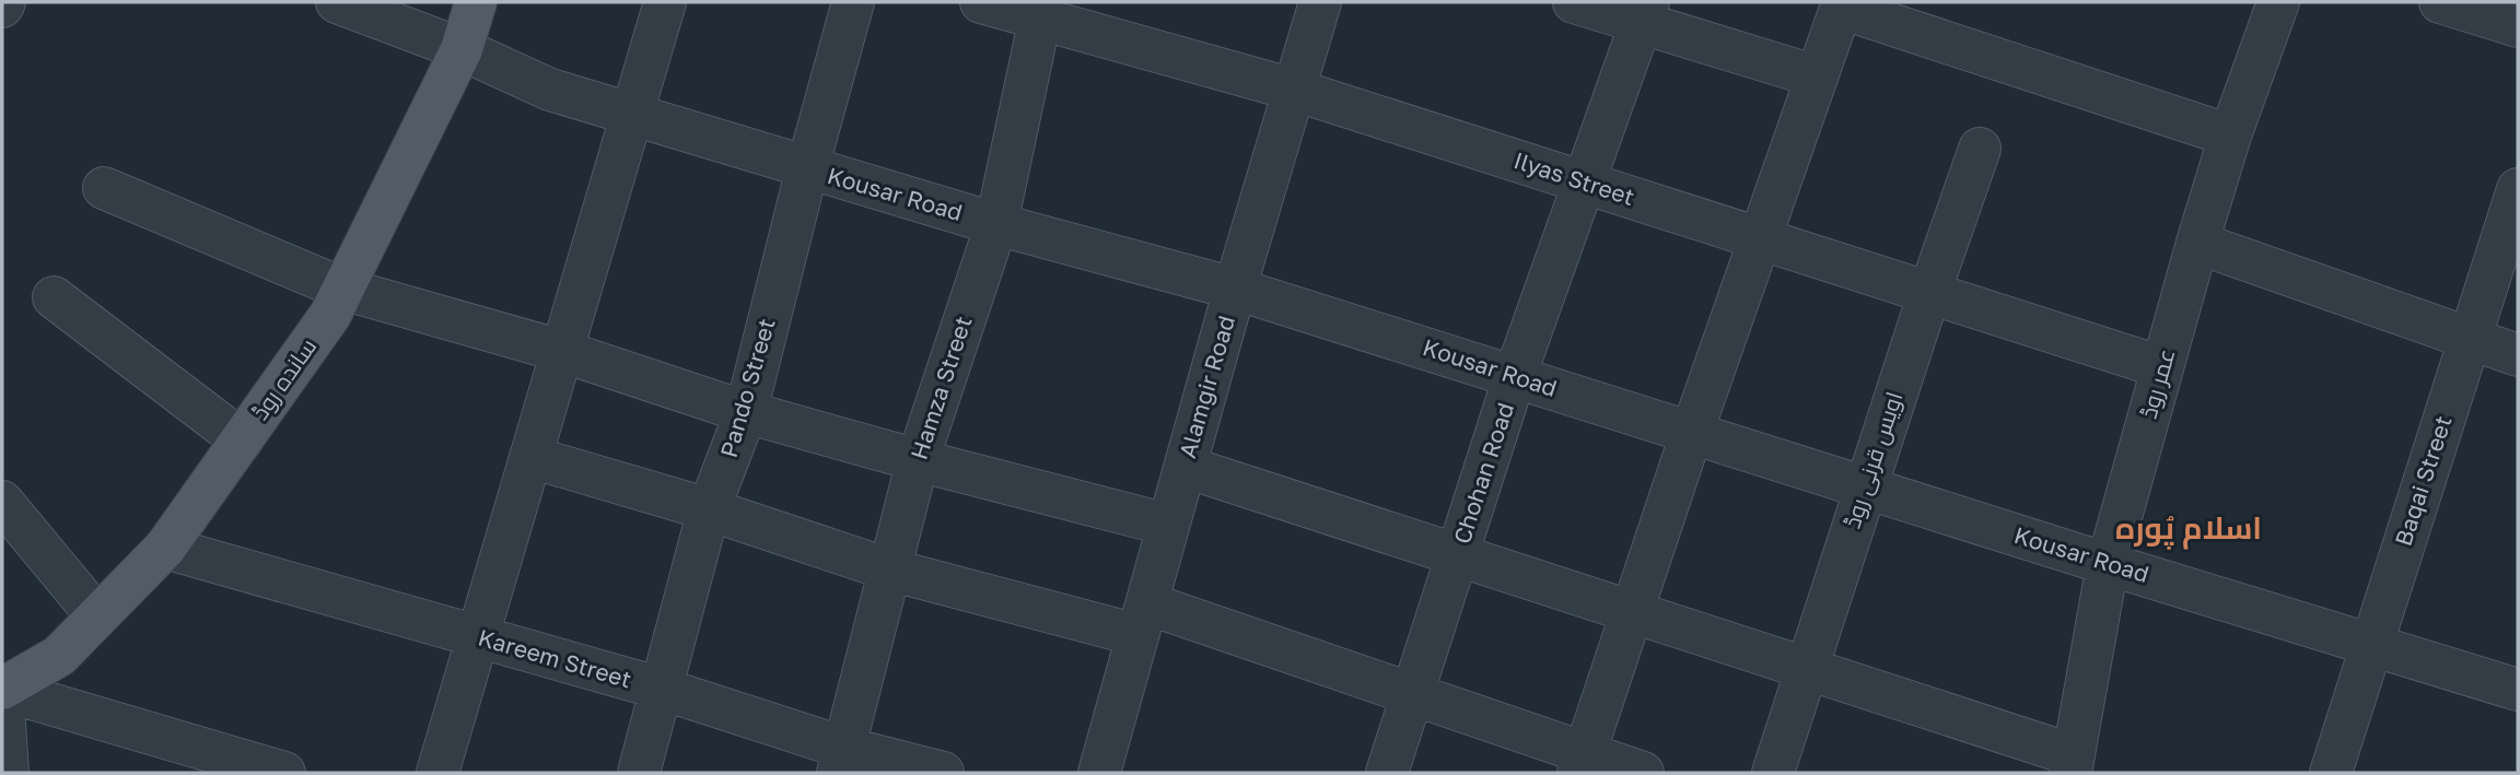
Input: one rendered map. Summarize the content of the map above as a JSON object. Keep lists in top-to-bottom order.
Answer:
{
  "streets": {
    "main road": ["ساندہ روڈ"],
    "street": [
      "Ilyas Street",
      "Kousar Road",
      "عمر روڈ",
      "Alamgir Road",
      "Pando Street",
      "Hamza Street",
      "اویس قرنی روڈ",
      "Chohan Road",
      "Baqai Street",
      "Kareem Street"
    ]
  },
  "crossings": [
    ["Ilyas Street", "عمر روڈ"],
    ["Ilyas Street", "Alamgir Road"],
    ["Ilyas Street", "Hamza Street"],
    ["Ilyas Street", "اویس قرنی روڈ"],
    ["Ilyas Street", "Chohan Road"],
    ["Kousar Road", "ساندہ روڈ"],
    ["Kousar Road", "عمر روڈ"],
    ["Kousar Road", "Alamgir Road"],
    ["Kousar Road", "Pando Street"],
    ["Kousar Road", "Hamza Street"],
    ["Kousar Road", "اویس قرنی روڈ"],
    ["Kousar Road", "Chohan Road"],
    ["Kousar Road", "Baqai Street"],
    ["ساندہ روڈ", "Kareem Street"],
    ["Pando Street", "Kareem Street"],
    ["Hamza Street", "Kareem Street"]
  ],
  "districts": ["اسلام پُورہ"]
}
